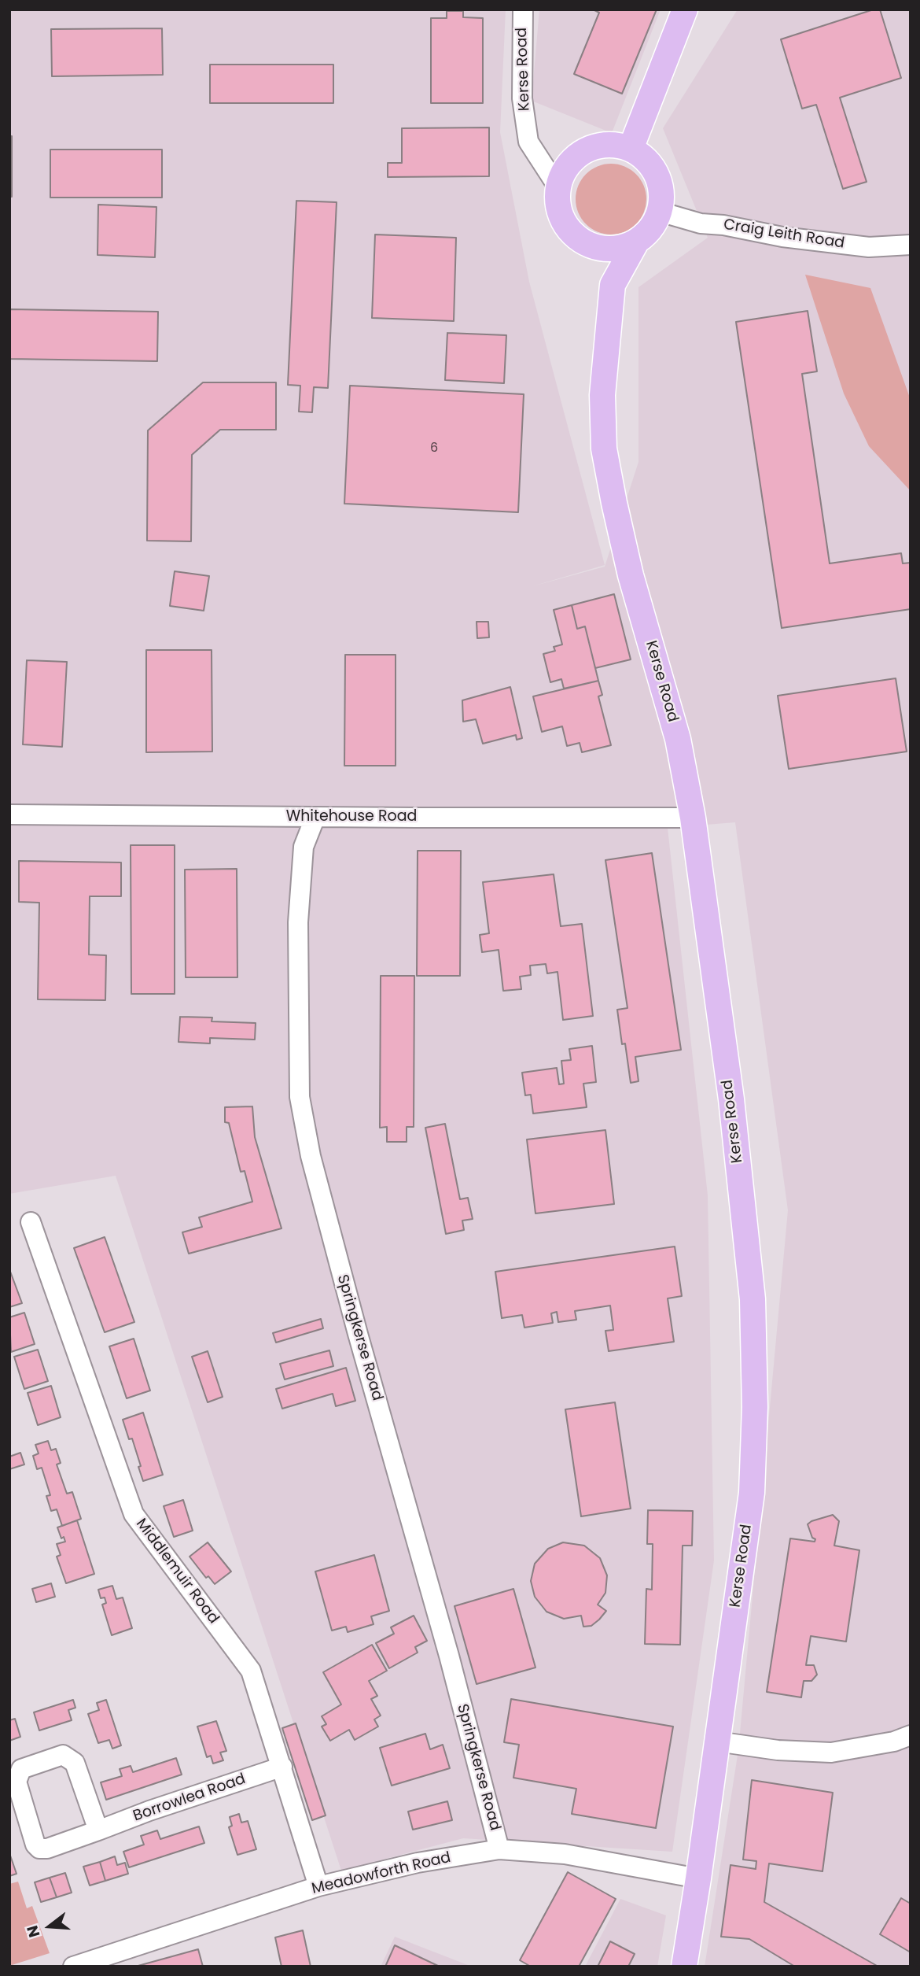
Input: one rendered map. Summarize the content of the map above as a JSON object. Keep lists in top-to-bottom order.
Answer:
{
  "streets": {
    "main road": ["Kerse Road"],
    "street": [
      "Craig Leith Road",
      "Whitehouse Road",
      "Springkerse Road",
      "Middlemuir Road",
      "Borrowlea Road",
      "Meadowforth Road"
    ]
  },
  "crossings": [
    ["Kerse Road", "Craig Leith Road"],
    ["Kerse Road", "Whitehouse Road"],
    ["Kerse Road", "Meadowforth Road"],
    ["Whitehouse Road", "Springkerse Road"],
    ["Springkerse Road", "Meadowforth Road"],
    ["Middlemuir Road", "Borrowlea Road"],
    ["Middlemuir Road", "Meadowforth Road"]
  ],
  "house_numbers": ["6"],
  "north": "left"
}
